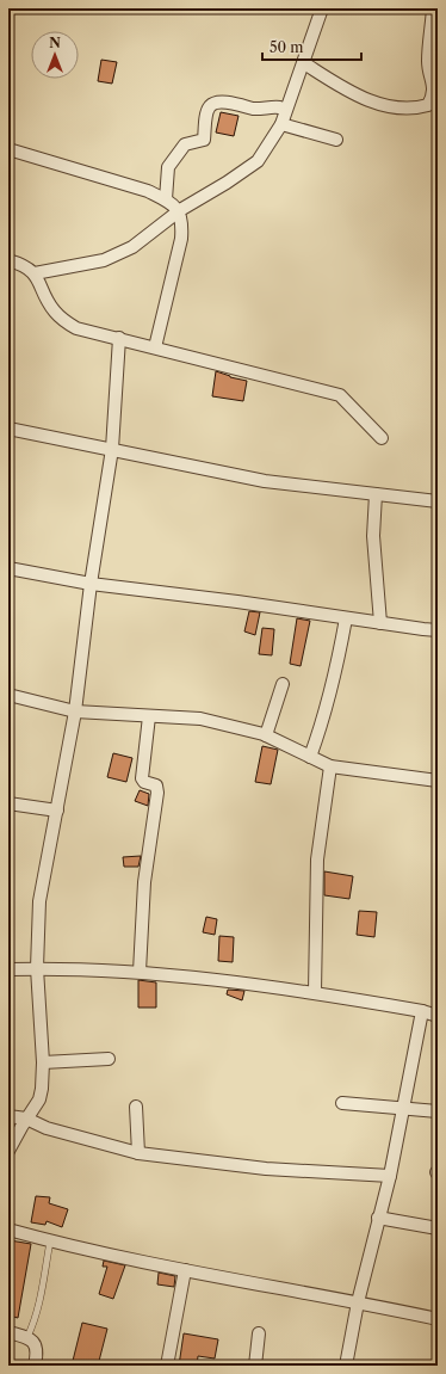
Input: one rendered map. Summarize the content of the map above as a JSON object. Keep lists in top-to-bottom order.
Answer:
{
  "scale_bar": "50 m",
  "north": "top"
}
